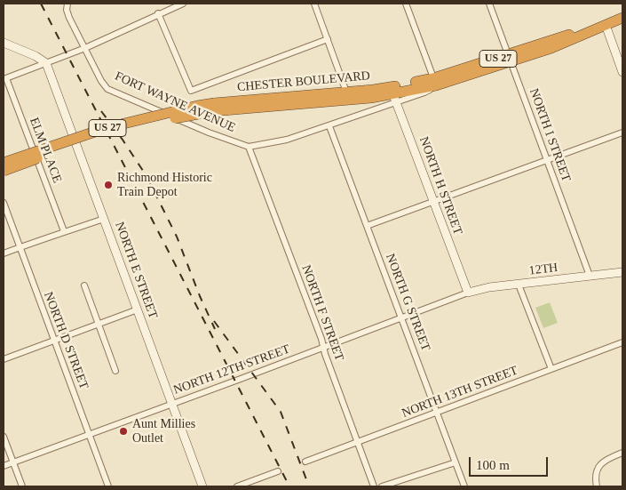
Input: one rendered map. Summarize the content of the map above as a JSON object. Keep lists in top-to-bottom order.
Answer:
{
  "streets": {
    "highway": ["US 27", "CHESTER BOULEVARD"],
    "street": [
      "FORT WAYNE AVENUE",
      "NORTH I STREET",
      "ELM PLACE",
      "NORTH H STREET",
      "12TH",
      "NORTH E STREET",
      "NORTH G STREET",
      "NORTH F STREET",
      "NORTH D STREET",
      "NORTH 12TH STREET",
      "NORTH 13TH STREET"
    ]
  },
  "crossings": [
    ["CHESTER BOULEVARD", "FORT WAYNE AVENUE"],
    ["CHESTER BOULEVARD", "NORTH I STREET"],
    ["CHESTER BOULEVARD", "NORTH H STREET"],
    ["CHESTER BOULEVARD", "NORTH E STREET"],
    ["CHESTER BOULEVARD", "NORTH G STREET"],
    ["CHESTER BOULEVARD", "NORTH F STREET"],
    ["FORT WAYNE AVENUE", "NORTH F STREET"],
    ["NORTH I STREET", "12TH"],
    ["NORTH H STREET", "12TH"],
    ["NORTH H STREET", "NORTH 12TH STREET"],
    ["12TH", "NORTH 12TH STREET"],
    ["NORTH E STREET", "NORTH 12TH STREET"],
    ["NORTH G STREET", "NORTH 12TH STREET"],
    ["NORTH G STREET", "NORTH 13TH STREET"],
    ["NORTH F STREET", "NORTH 12TH STREET"],
    ["NORTH F STREET", "NORTH 13TH STREET"],
    ["NORTH D STREET", "NORTH 12TH STREET"]
  ],
  "places": ["Richmond Historic Train Depot", "Aunt Millies Outlet"],
  "scale_bar": "100 m"
}
